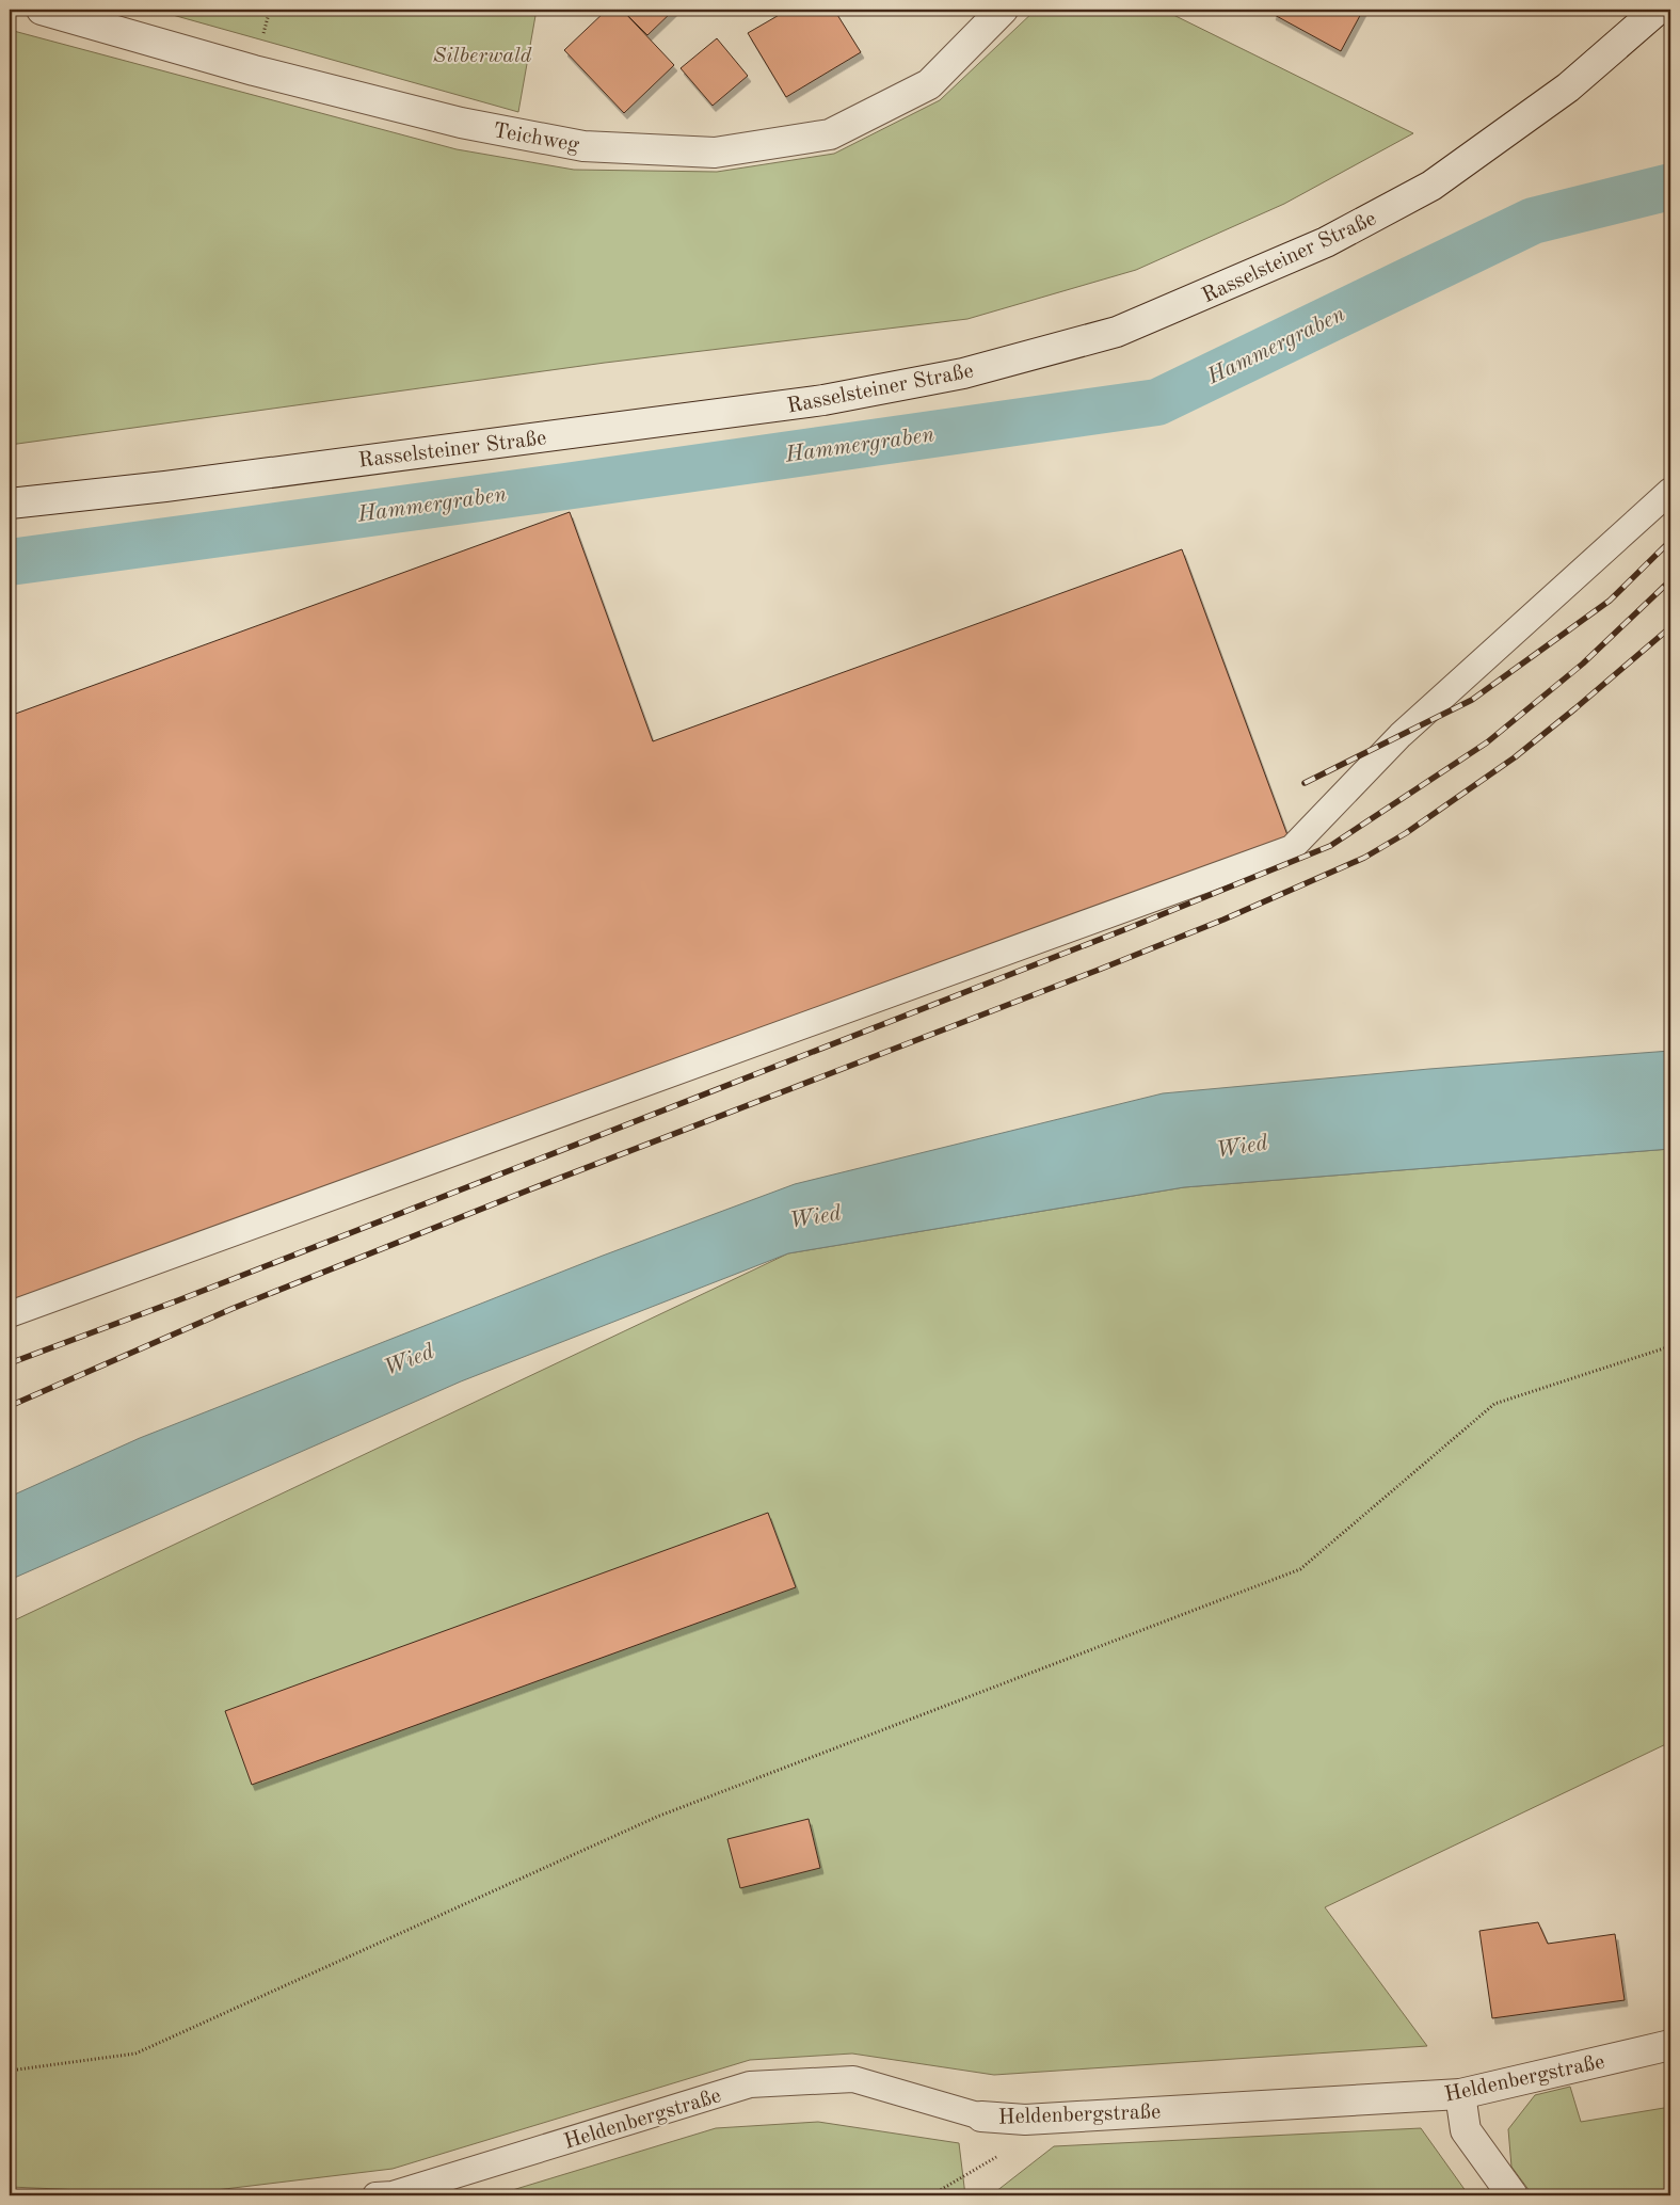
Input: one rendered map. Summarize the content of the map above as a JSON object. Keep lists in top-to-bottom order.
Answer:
{
  "streets": {
    "street": ["Teichweg", "Rasselsteiner Straße", "Heldenbergstraße"]
  },
  "water": ["Hammergraben", "Wied"],
  "parks": ["Silberwald"]
}
